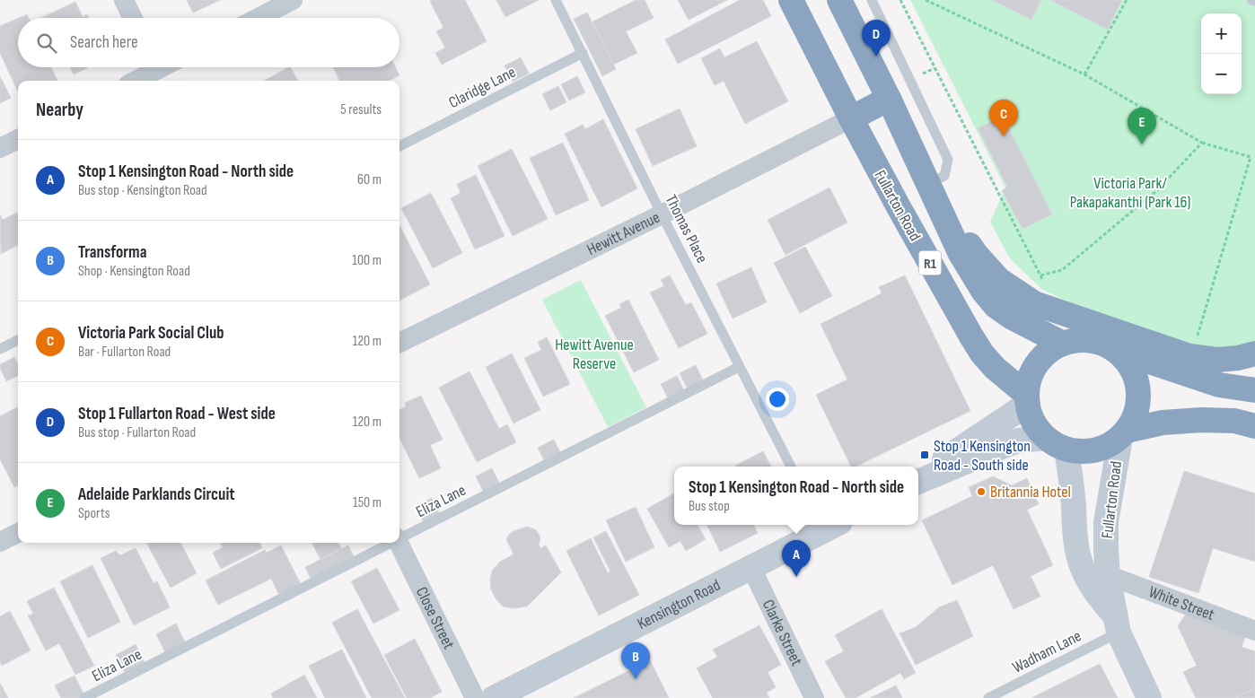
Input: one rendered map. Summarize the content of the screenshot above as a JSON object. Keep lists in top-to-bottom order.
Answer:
{
  "streets": {
    "highway": ["Fullarton Road", "R1"],
    "main road": ["Kensington Road"],
    "street": [
      "Hewitt Avenue",
      "White Street",
      "Close Street",
      "Clarke Street"
    ],
    "lane": [
      "Claridge Lane",
      "Thomas Place",
      "Eliza Lane",
      "Wadham Lane"
    ]
  },
  "crossings": [
    ["Claridge Lane", "Thomas Place"],
    ["Fullarton Road", "Hewitt Avenue"],
    ["Fullarton Road", "R1"],
    ["Fullarton Road", "White Street"],
    ["Fullarton Road", "Wadham Lane"],
    ["Thomas Place", "Hewitt Avenue"],
    ["Thomas Place", "Eliza Lane"],
    ["Kensington Road", "Clarke Street"]
  ],
  "parks": ["Victoria Park/ Pakapakanthi (Park 16)", "Hewitt Avenue Reserve"],
  "places": {
    "transit": ["Stop 1 Kensington Road - South side"],
    "other": ["Britannia Hotel"]
  },
  "page": {
    "map_buttons": ["+", "−"],
    "search": "Search here",
    "pins": [
      "D",
      "C",
      "E",
      "A",
      "B"
    ],
    "heading": ["Nearby", "5 results"],
    "list": [
      {
        "mark": "A",
        "name": "Stop 1 Kensington Road - North side",
        "note": "Bus stop · Kensington Road",
        "value": "60 m"
      },
      {
        "mark": "B",
        "name": "Transforma",
        "note": "Shop · Kensington Road",
        "value": "100 m"
      },
      {
        "mark": "C",
        "name": "Victoria Park Social Club",
        "note": "Bar · Fullarton Road",
        "value": "120 m"
      },
      {
        "mark": "D",
        "name": "Stop 1 Fullarton Road - West side",
        "note": "Bus stop · Fullarton Road",
        "value": "120 m"
      },
      {
        "mark": "E",
        "name": "Adelaide Parklands Circuit",
        "note": "Sports",
        "value": "150 m"
      }
    ],
    "popup": ["Stop 1 Kensington Road - North side", "Bus stop"]
  }
}
